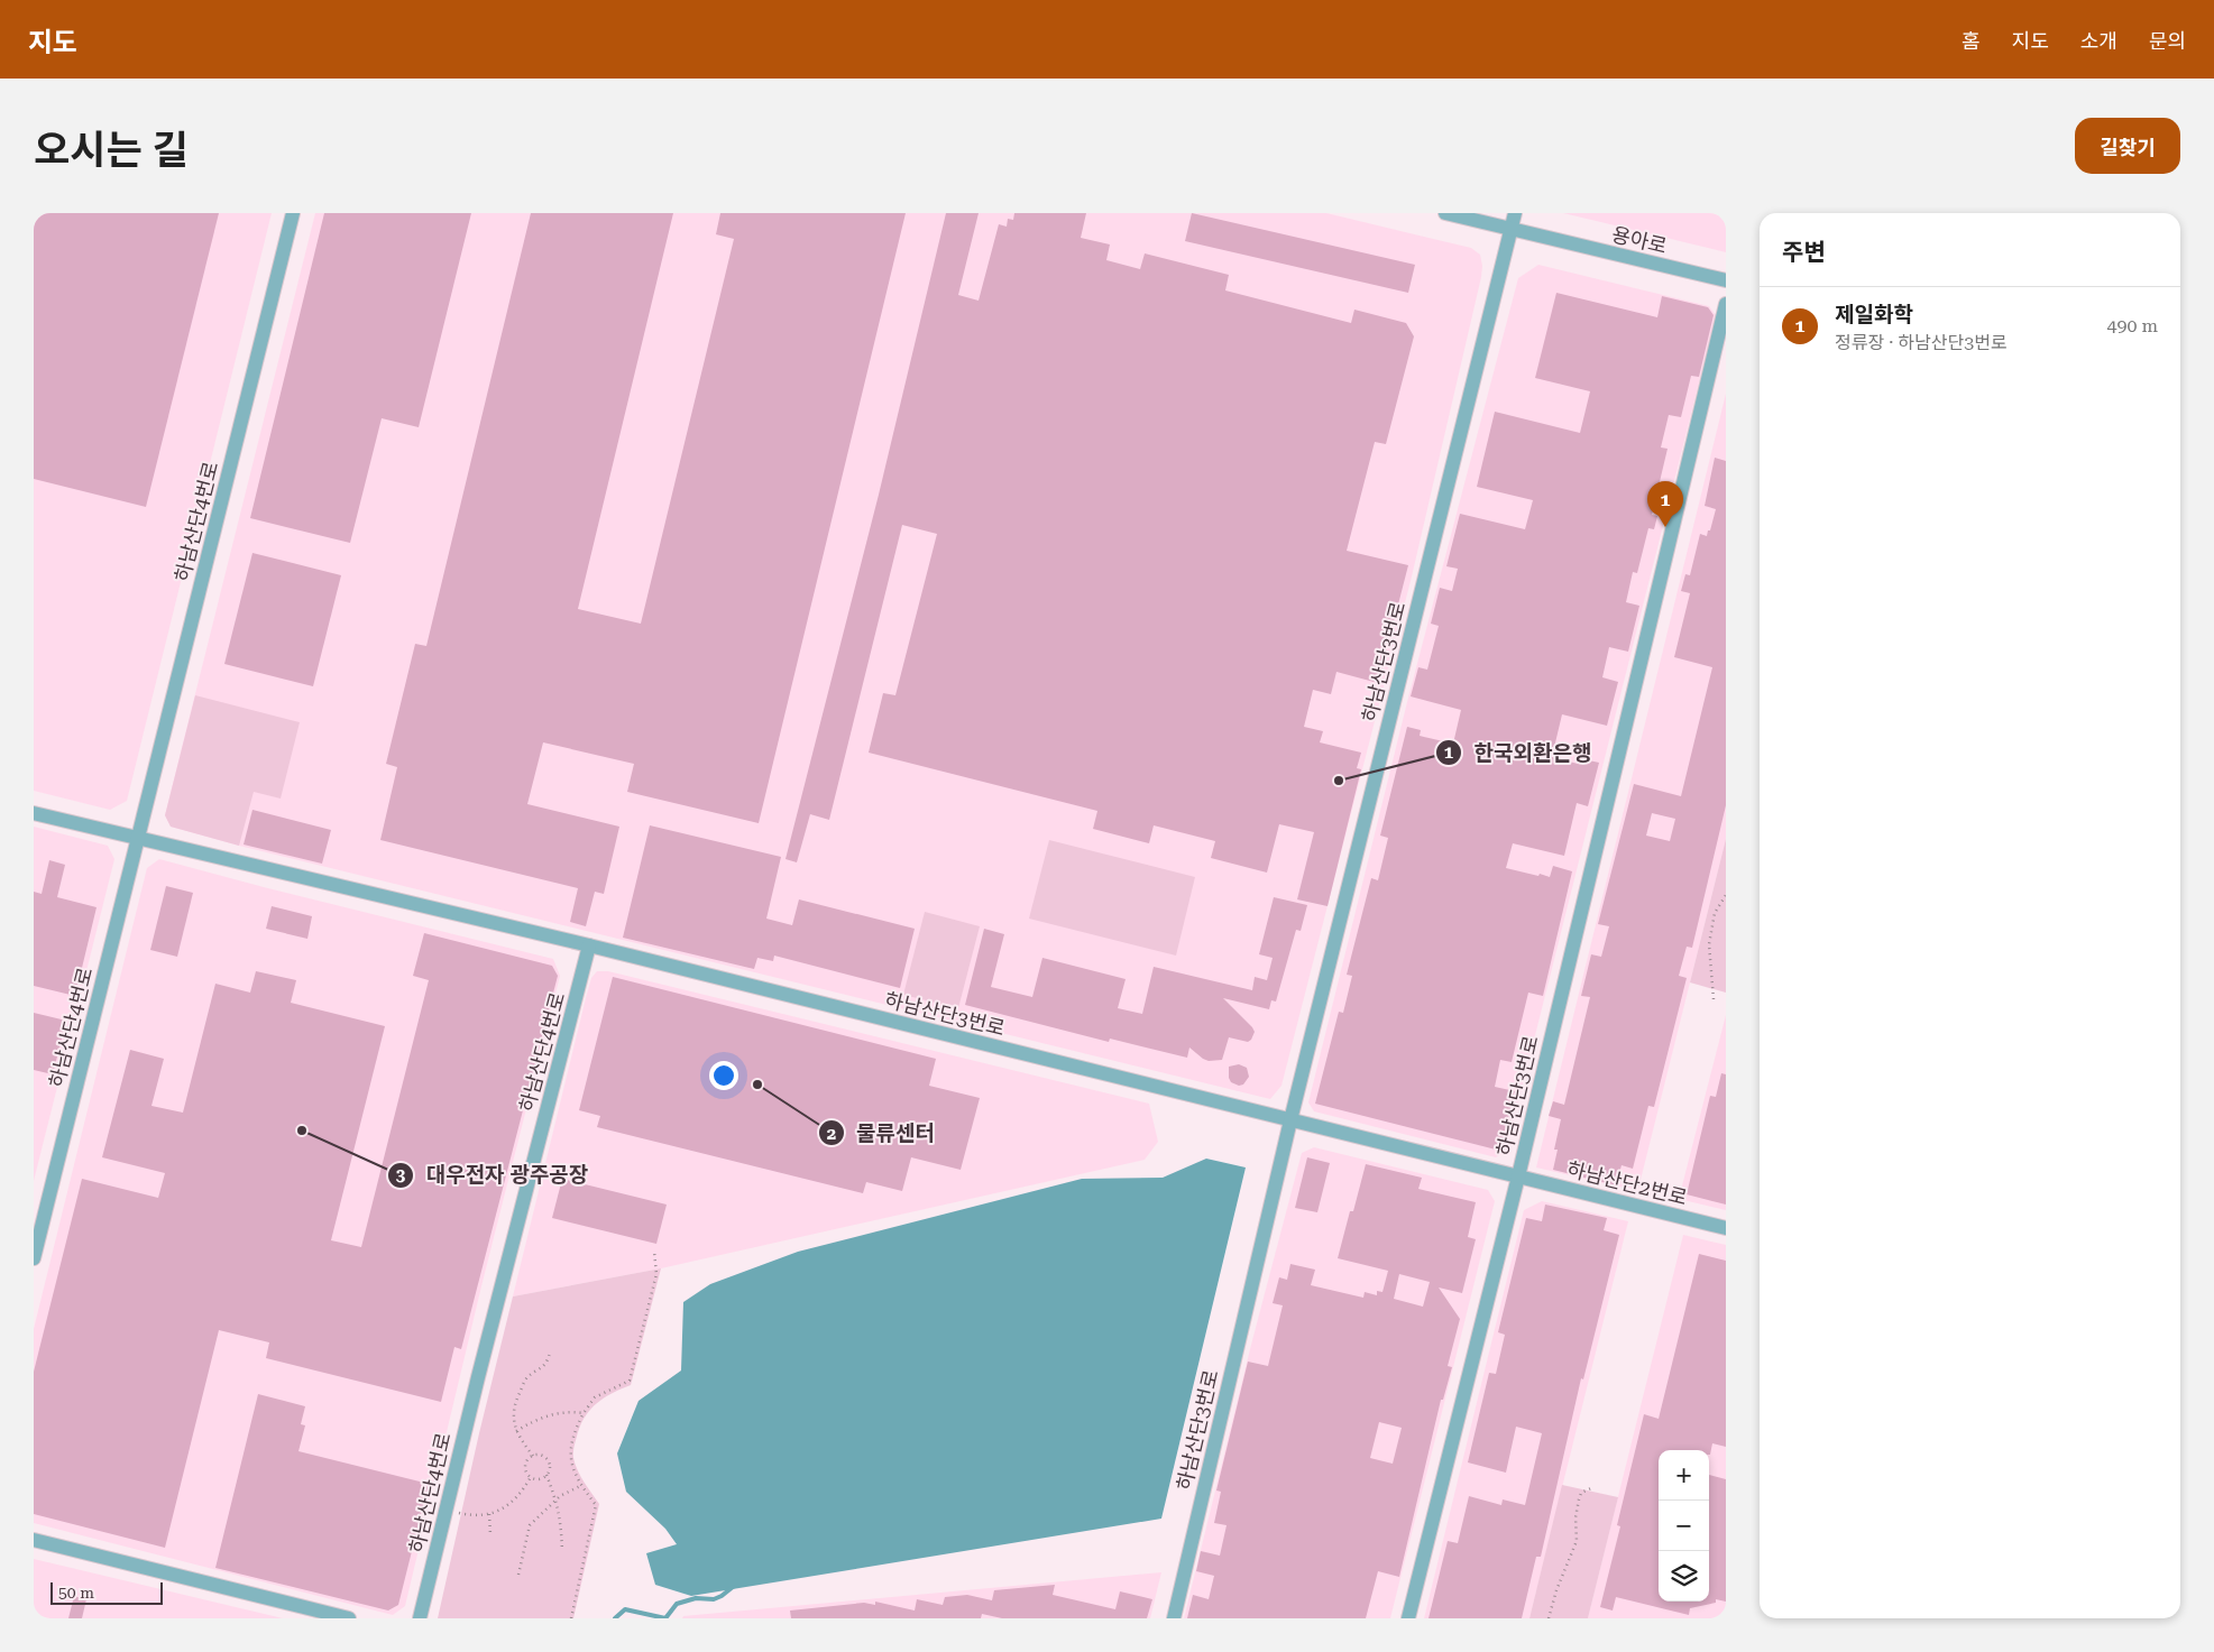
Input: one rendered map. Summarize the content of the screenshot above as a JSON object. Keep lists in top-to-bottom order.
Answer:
{
  "streets": {
    "street": [
      "용아로",
      "하남산단4번로",
      "하남산단3번로",
      "하남산단2번로"
    ]
  },
  "crossings": [
    ["용아로", "하남산단3번로"],
    ["하남산단4번로", "하남산단3번로"],
    ["하남산단3번로", "하남산단2번로"]
  ],
  "places": ["한국외환은행", "물류센터", "대우전자 광주공장"],
  "scale_bar": "50 m",
  "page": {
    "header": "지도",
    "nav": [
      "홈",
      "지도",
      "소개",
      "문의"
    ],
    "title": "오시는 길",
    "buttons": "길찾기",
    "heading": "주변",
    "list": [
      {
        "mark": "1",
        "name": "제일화학",
        "note": "정류장 · 하남산단3번로",
        "value": "490 m"
      }
    ],
    "pins": "1",
    "map_buttons": ["+", "−"],
    "scale": "50 m"
  }
}
